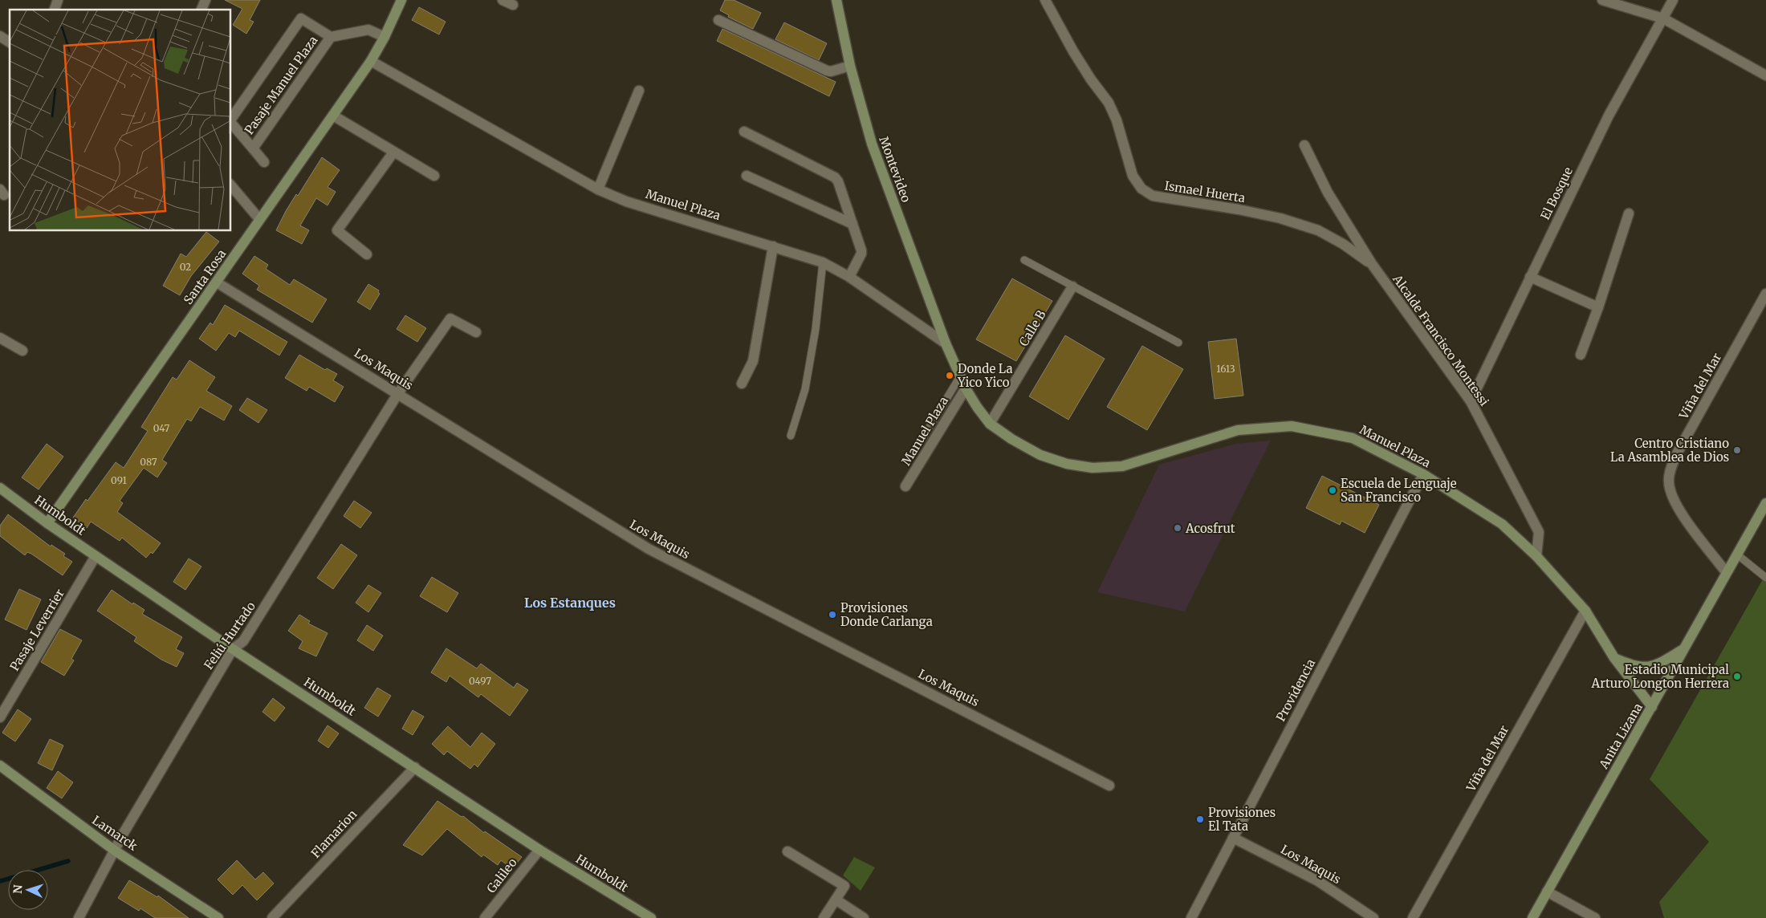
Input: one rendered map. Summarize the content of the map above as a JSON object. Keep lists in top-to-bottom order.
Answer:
{
  "streets": {
    "street": [
      "Pasaje Manuel Plaza",
      "Montevideo",
      "Ismael Huerta",
      "El Bosque",
      "Manuel Plaza",
      "Santa Rosa",
      "Calle B",
      "Alcalde Francisco Montessi",
      "Los Maquis",
      "Viña del Mar",
      "Humboldt",
      "Pasaje Leverrier",
      "Feliú Hurtado",
      "Providencia",
      "Anita Lizana",
      "Lamarck",
      "Flamarion",
      "Galileo"
    ]
  },
  "crossings": [
    ["Pasaje Manuel Plaza", "Santa Rosa"],
    ["Montevideo", "Manuel Plaza"],
    ["Ismael Huerta", "Alcalde Francisco Montessi"],
    ["El Bosque", "Alcalde Francisco Montessi"],
    ["Manuel Plaza", "Santa Rosa"],
    ["Manuel Plaza", "Calle B"],
    ["Manuel Plaza", "Alcalde Francisco Montessi"],
    ["Manuel Plaza", "Viña del Mar"],
    ["Manuel Plaza", "Providencia"],
    ["Manuel Plaza", "Anita Lizana"],
    ["Santa Rosa", "Los Maquis"],
    ["Santa Rosa", "Humboldt"],
    ["Los Maquis", "Feliú Hurtado"],
    ["Los Maquis", "Providencia"],
    ["Viña del Mar", "Anita Lizana"],
    ["Humboldt", "Pasaje Leverrier"],
    ["Humboldt", "Feliú Hurtado"],
    ["Humboldt", "Flamarion"],
    ["Humboldt", "Galileo"],
    ["Feliú Hurtado", "Lamarck"]
  ],
  "districts": ["Los Estanques"],
  "places": [
    "Donde La Yico Yico",
    "Centro Cristiano La Asamblea de Dios",
    "Escuela de Lenguaje San Francisco",
    "Acosfrut",
    "Provisiones Donde Carlanga",
    "Estadio Municipal Arturo Longton Herrera",
    "Provisiones El Tata"
  ],
  "house_numbers": [
    "02",
    "1613",
    "047",
    "087",
    "091",
    "0497"
  ],
  "north": "left"
}
